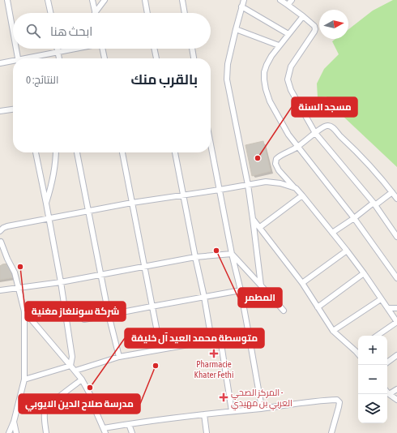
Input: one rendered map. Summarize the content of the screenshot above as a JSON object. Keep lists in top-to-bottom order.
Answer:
{
  "places": {
    "other": [
      "مسجد السنة",
      "المطمر",
      "شركة سونلغاز مغنية",
      "مدرسة صلاح الدين الايوبي",
      "متوسطة محمد العيد آل خليفة"
    ],
    "health": ["Pharmacie Khater Fethi", "المركز الصحي - العربي بن مهيدي"]
  },
  "north": "right",
  "page": {
    "search": "ابحث هنا",
    "heading": ["بالقرب منك", "النتائج: 0"],
    "map_buttons": ["+", "−"]
  }
}
